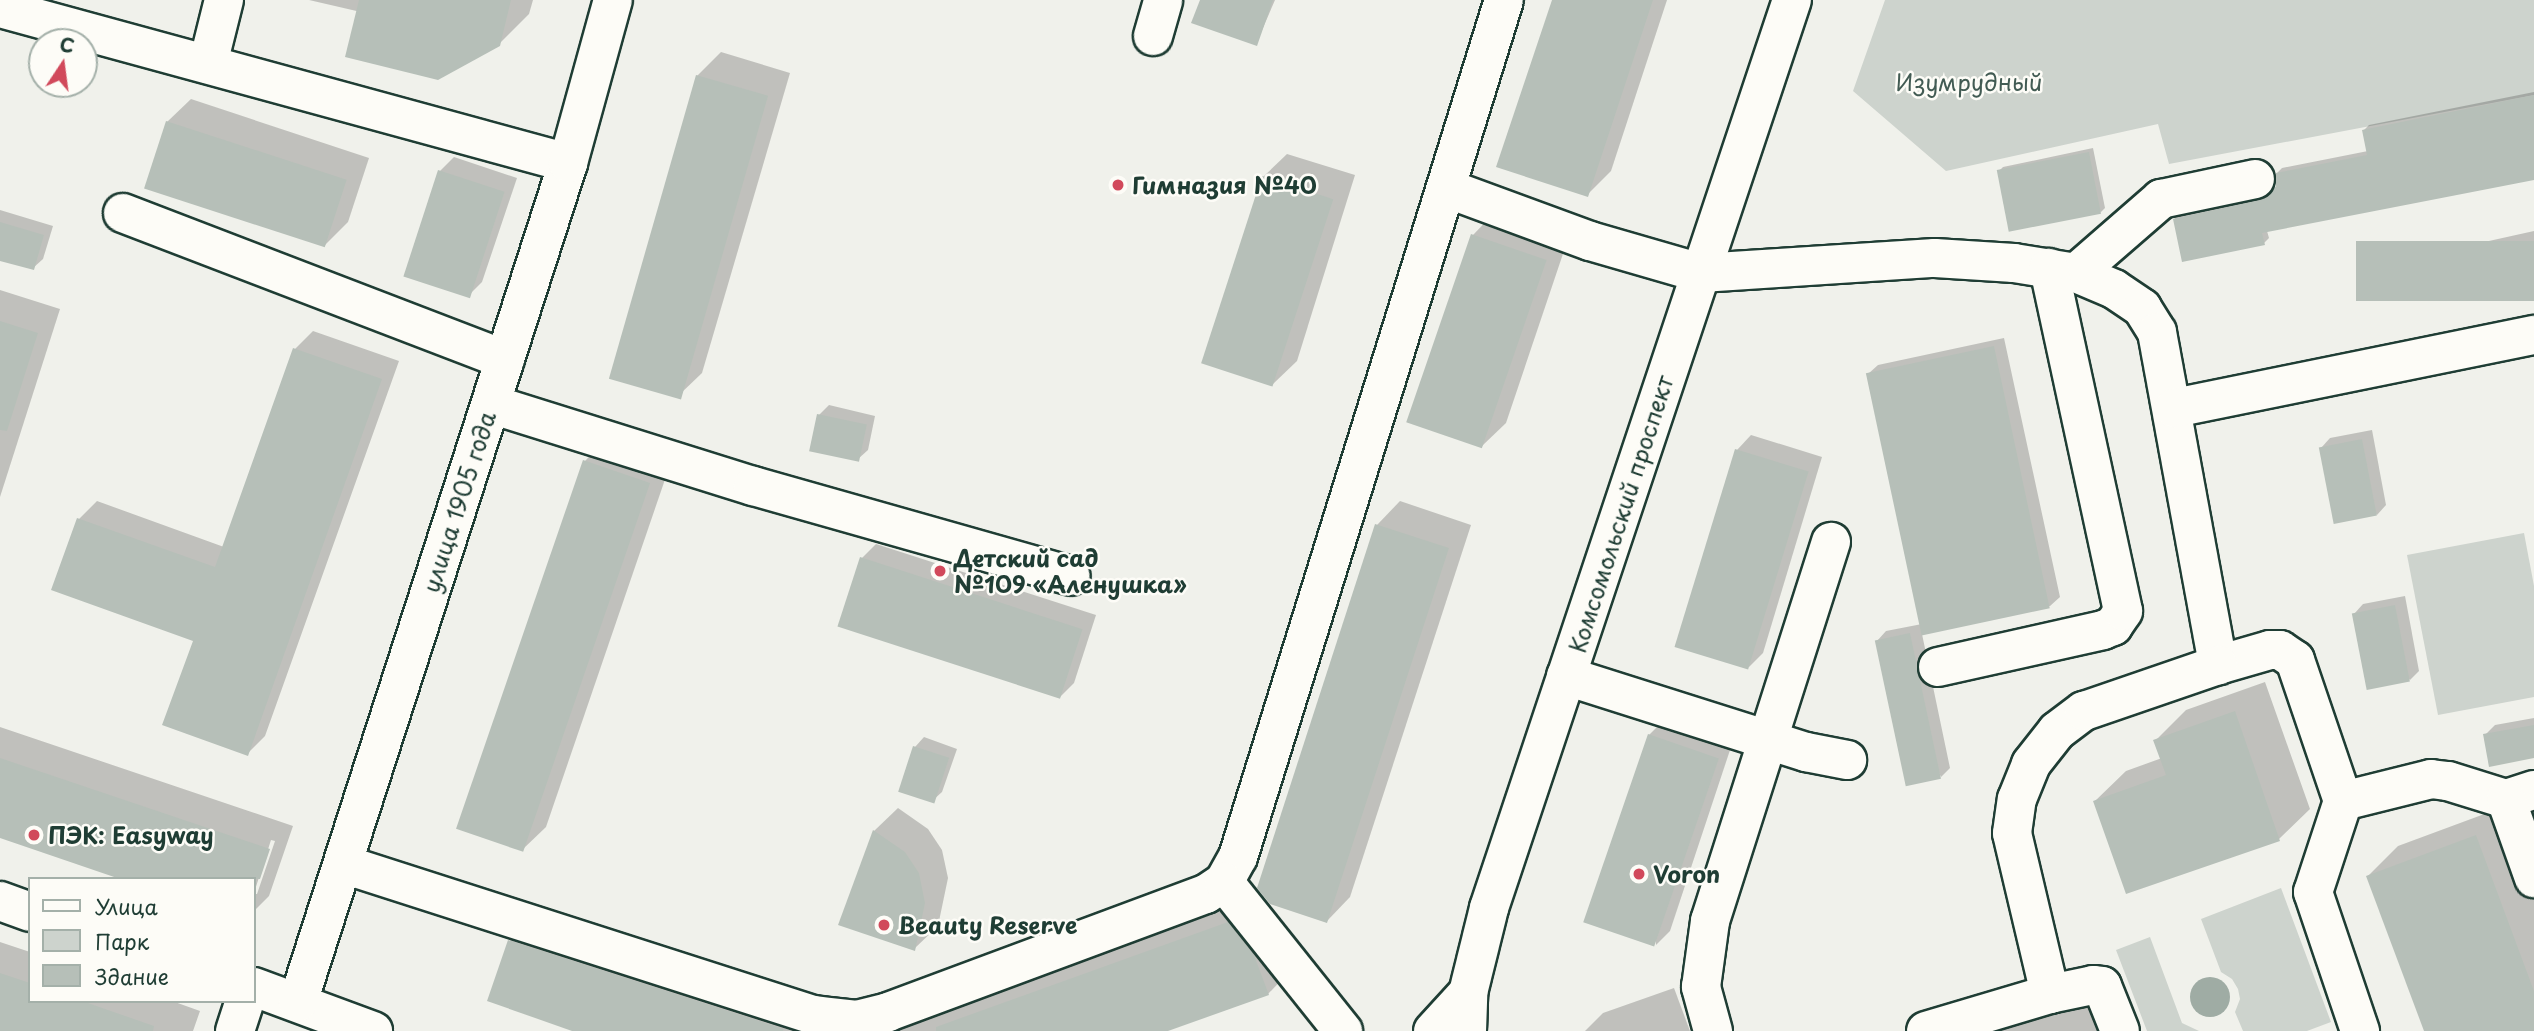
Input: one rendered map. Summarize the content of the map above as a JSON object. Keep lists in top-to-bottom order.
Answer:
{
  "streets": {
    "street": ["улица 1905 года", "Комсомольский проспект"]
  },
  "parks": ["Изумрудный"],
  "places": [
    "Гимназия №40",
    "Детский сад №109 «Аленушка»",
    "ПЭК: Easyway",
    "Voron",
    "Beauty Reserve"
  ],
  "legend": ["Улица", "Парк", "Здание"],
  "north": "top"
}
